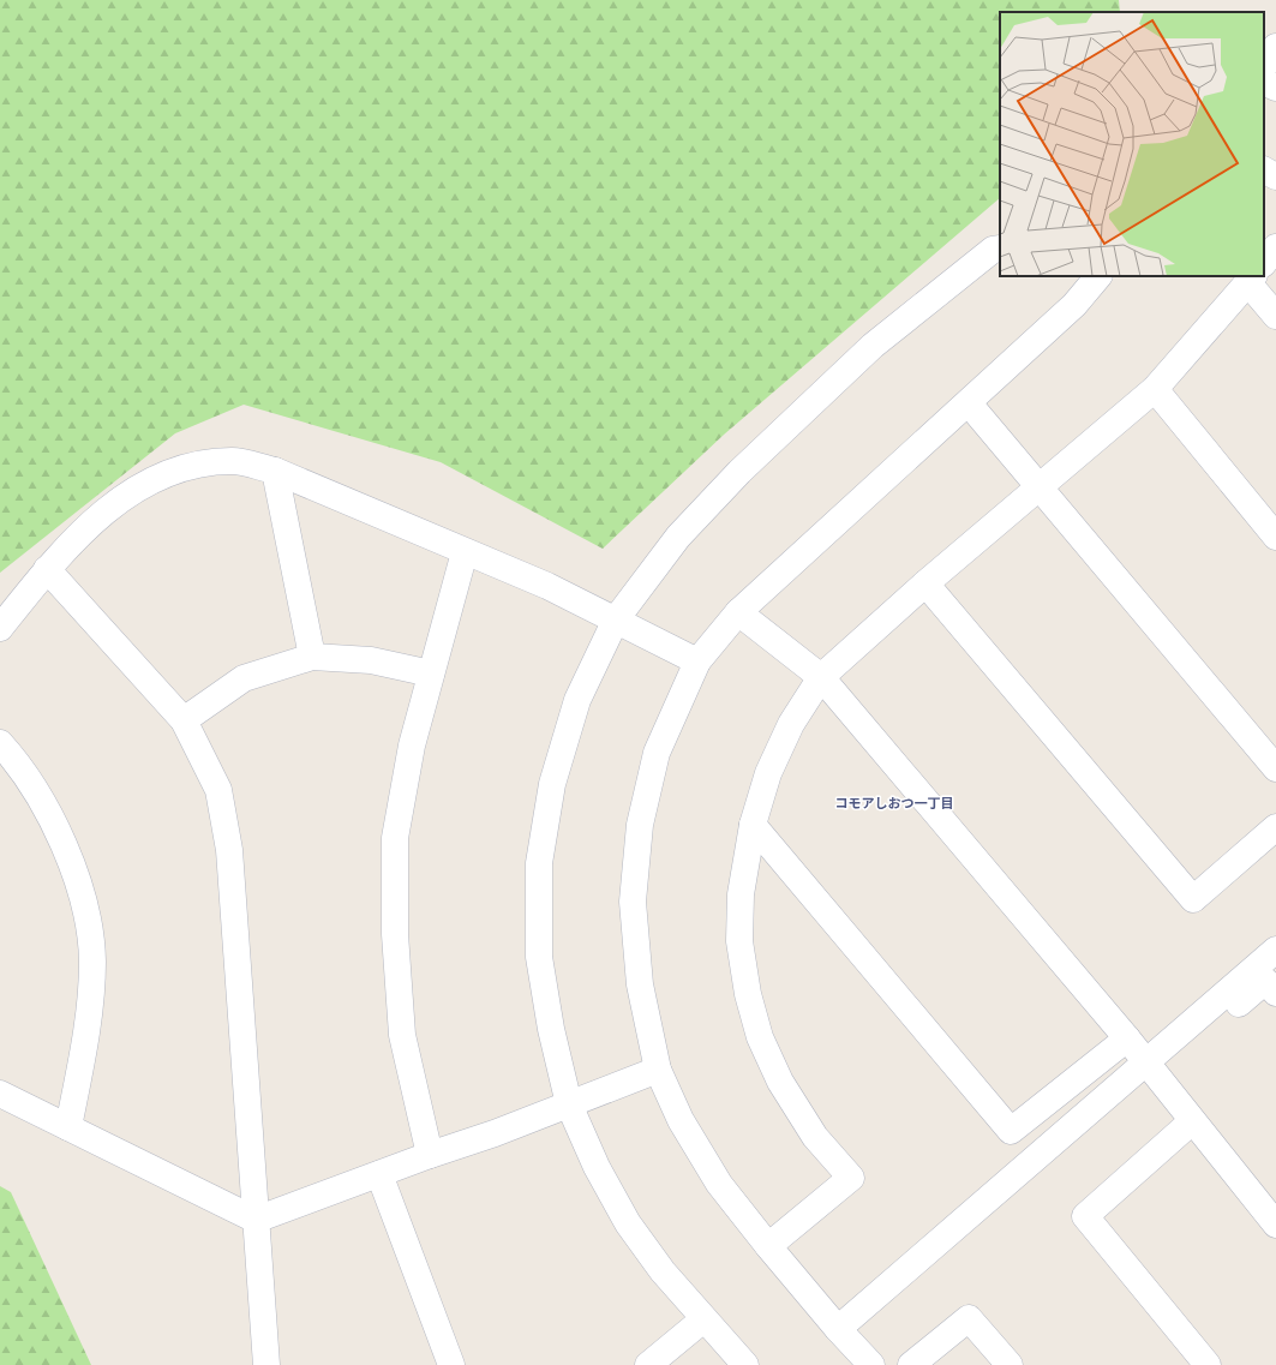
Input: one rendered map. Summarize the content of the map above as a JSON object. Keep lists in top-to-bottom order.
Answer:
{
  "districts": ["コモアしおつ一丁目"]
}
